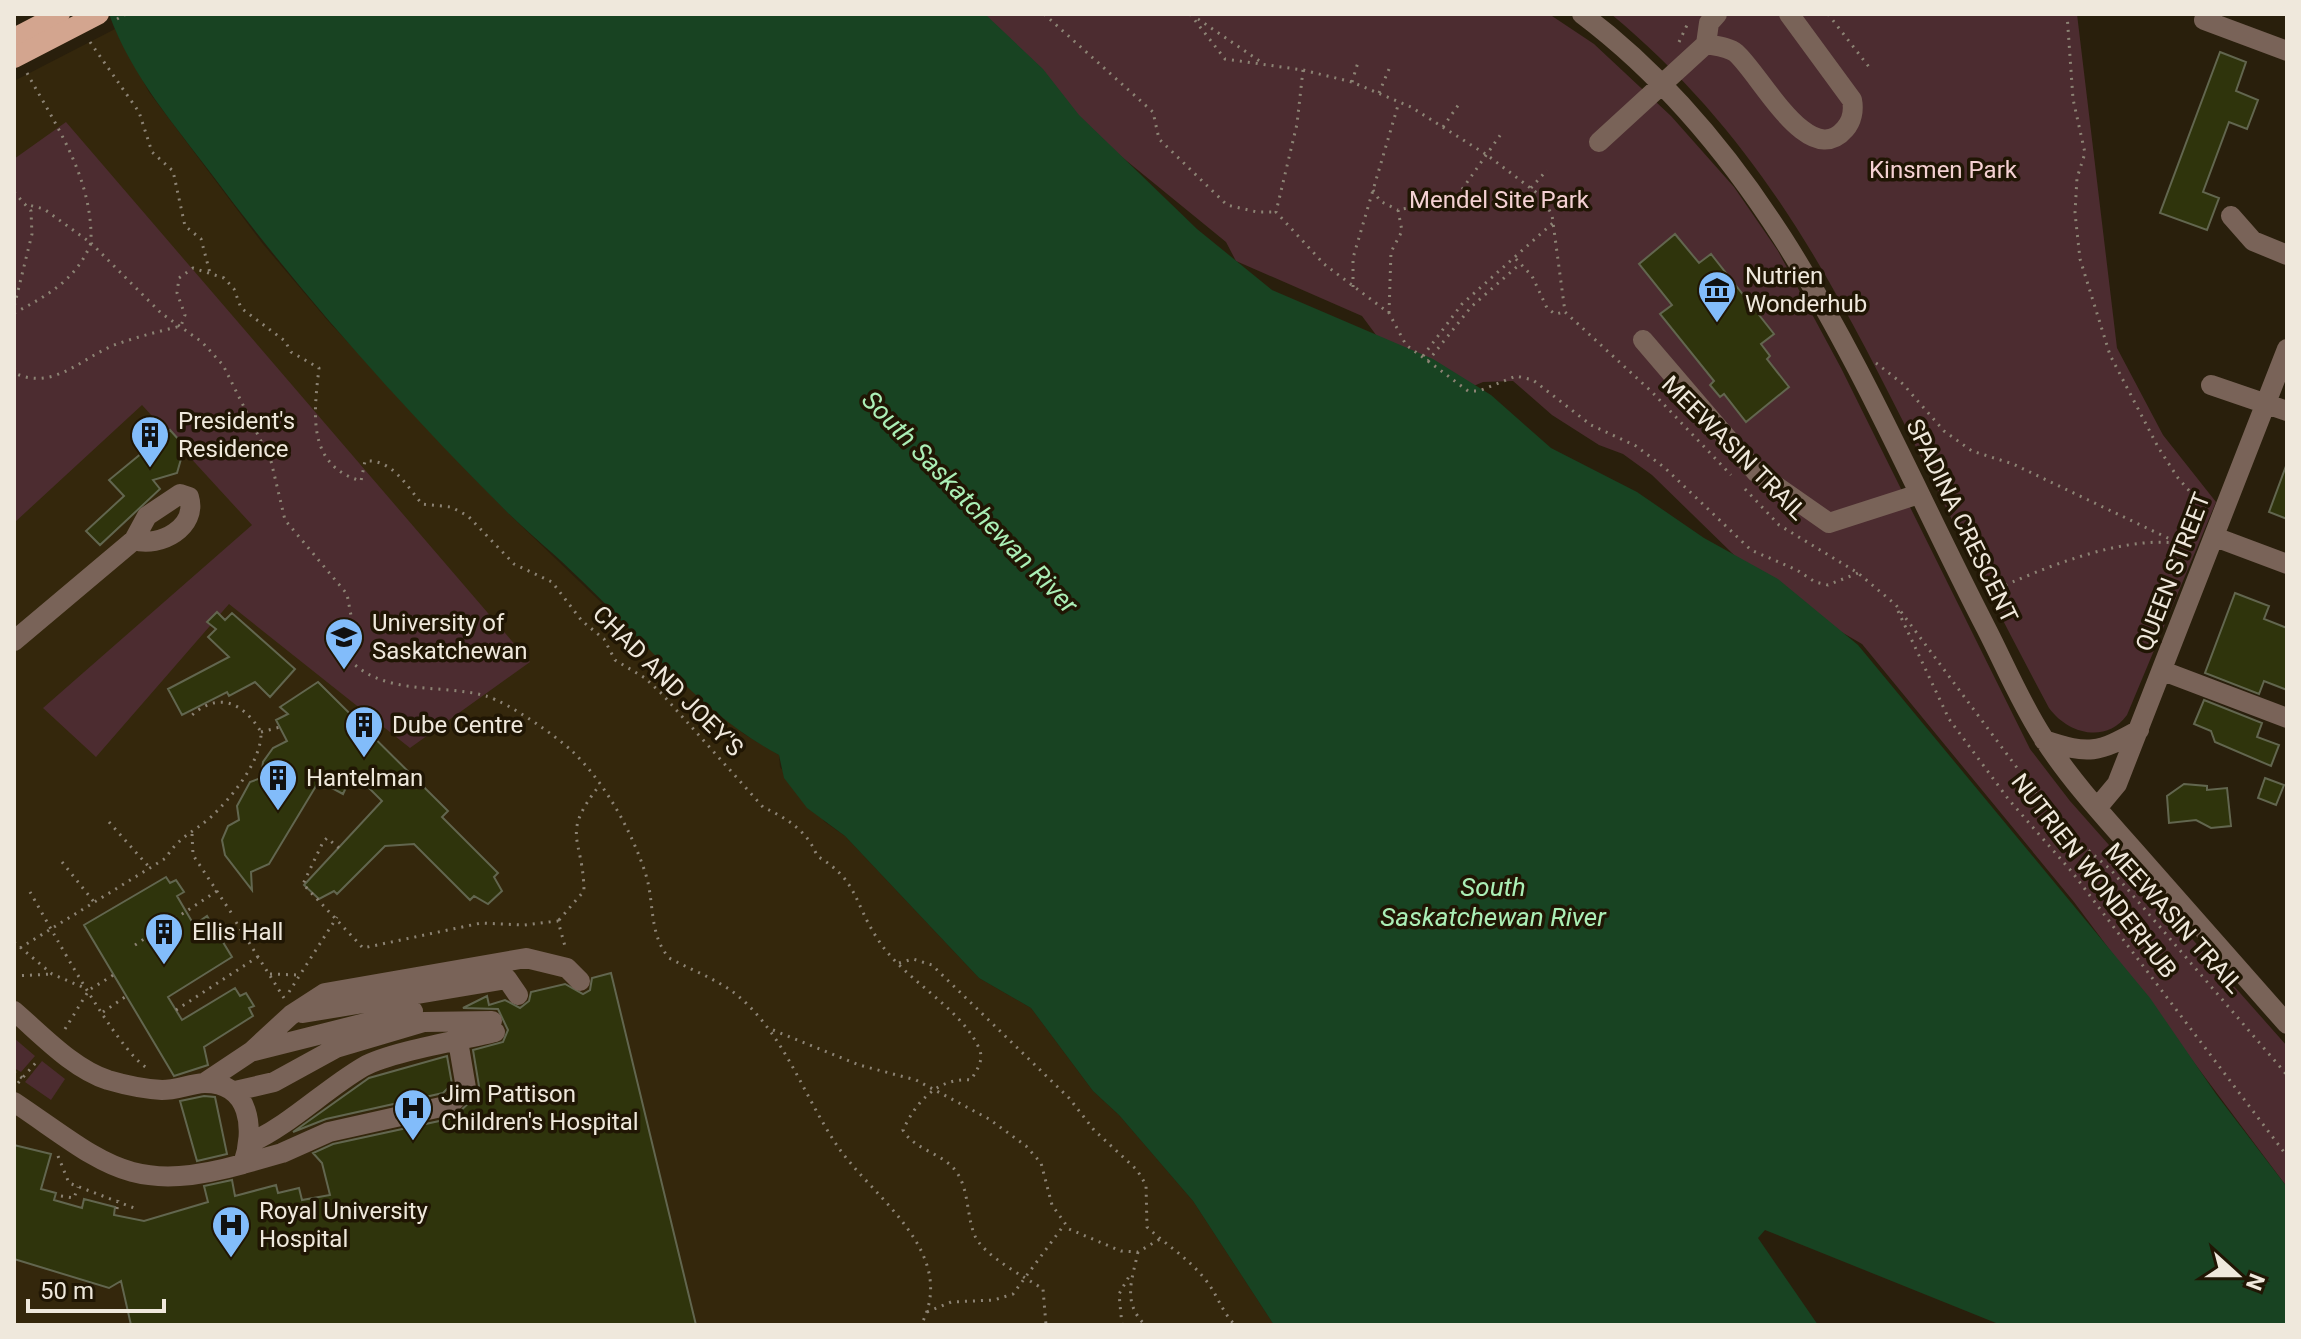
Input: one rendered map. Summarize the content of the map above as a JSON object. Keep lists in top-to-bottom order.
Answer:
{
  "streets": {
    "street": ["SPADINA CRESCENT", "QUEEN STREET"],
    "path": ["MEEWASIN TRAIL", "CHAD AND JOEY'S", "NUTRIEN WONDERHUB"]
  },
  "crossings": [
    ["MEEWASIN TRAIL", "NUTRIEN WONDERHUB"],
    ["SPADINA CRESCENT", "QUEEN STREET"]
  ],
  "water": ["South Saskatchewan River"],
  "parks": ["Kinsmen Park", "Mendel Site Park"],
  "places": {
    "museum": ["Nutrien Wonderhub"],
    "building": [
      "President's Residence",
      "Dube Centre",
      "Hantelman",
      "Ellis Hall"
    ],
    "school or university": ["University of Saskatchewan"],
    "hospital": ["Jim Pattison Children's Hospital", "Royal University Hospital"]
  },
  "scale_bar": "50 m",
  "north": "right"
}
